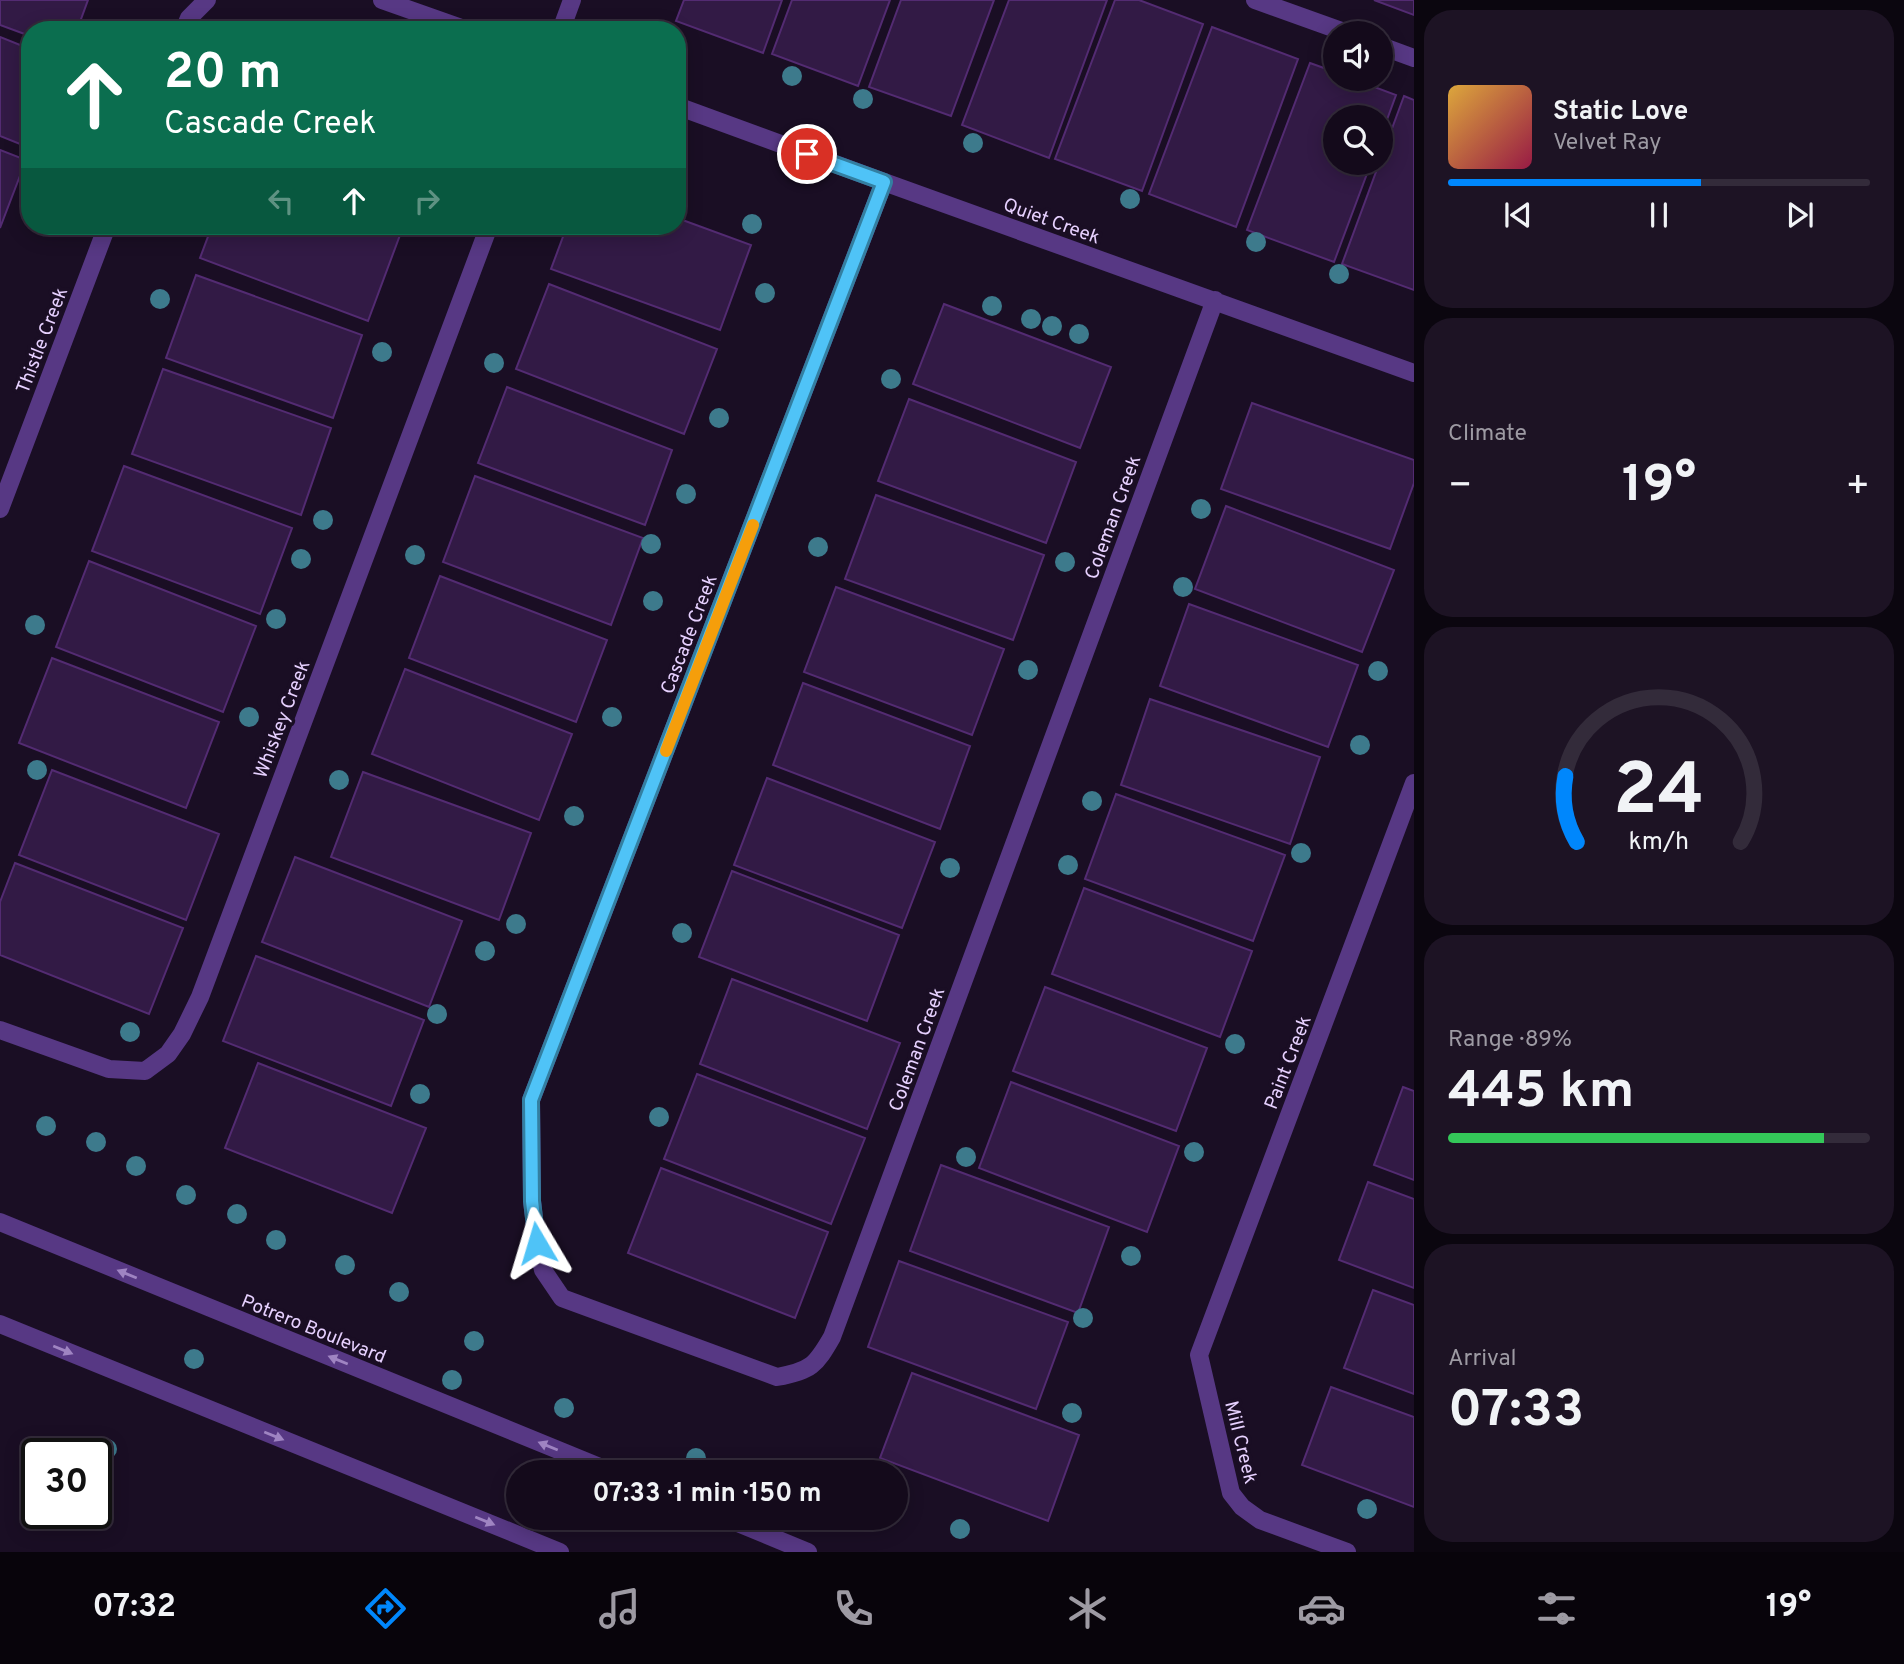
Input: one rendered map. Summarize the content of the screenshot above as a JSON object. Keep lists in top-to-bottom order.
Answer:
{
  "streets": {
    "street": [
      "Quiet Creek",
      "Thistle Creek",
      "Coleman Creek",
      "Cascade Creek",
      "Whiskey Creek",
      "Paint Creek",
      "Potrero Boulevard",
      "Mill Creek"
    ]
  },
  "crossings": [
    ["Quiet Creek", "Coleman Creek"],
    ["Quiet Creek", "Cascade Creek"],
    ["Coleman Creek", "Cascade Creek"],
    ["Paint Creek", "Mill Creek"]
  ],
  "page": {
    "turn": ["20 m", "Cascade Creek"],
    "song": ["Static Love", "Velvet Ray"],
    "tile": [
      "Climate",
      ["Range · 89%", "445 km"],
      ["Arrival", "07:33"]
    ],
    "heat": ["−", "19°", "+"],
    "limit": "30",
    "trip": "07:33 · 1 min · 150 m",
    "tabs": ["07:32", "19°"],
    "gauge": ["24", "km/h"]
  }
}
